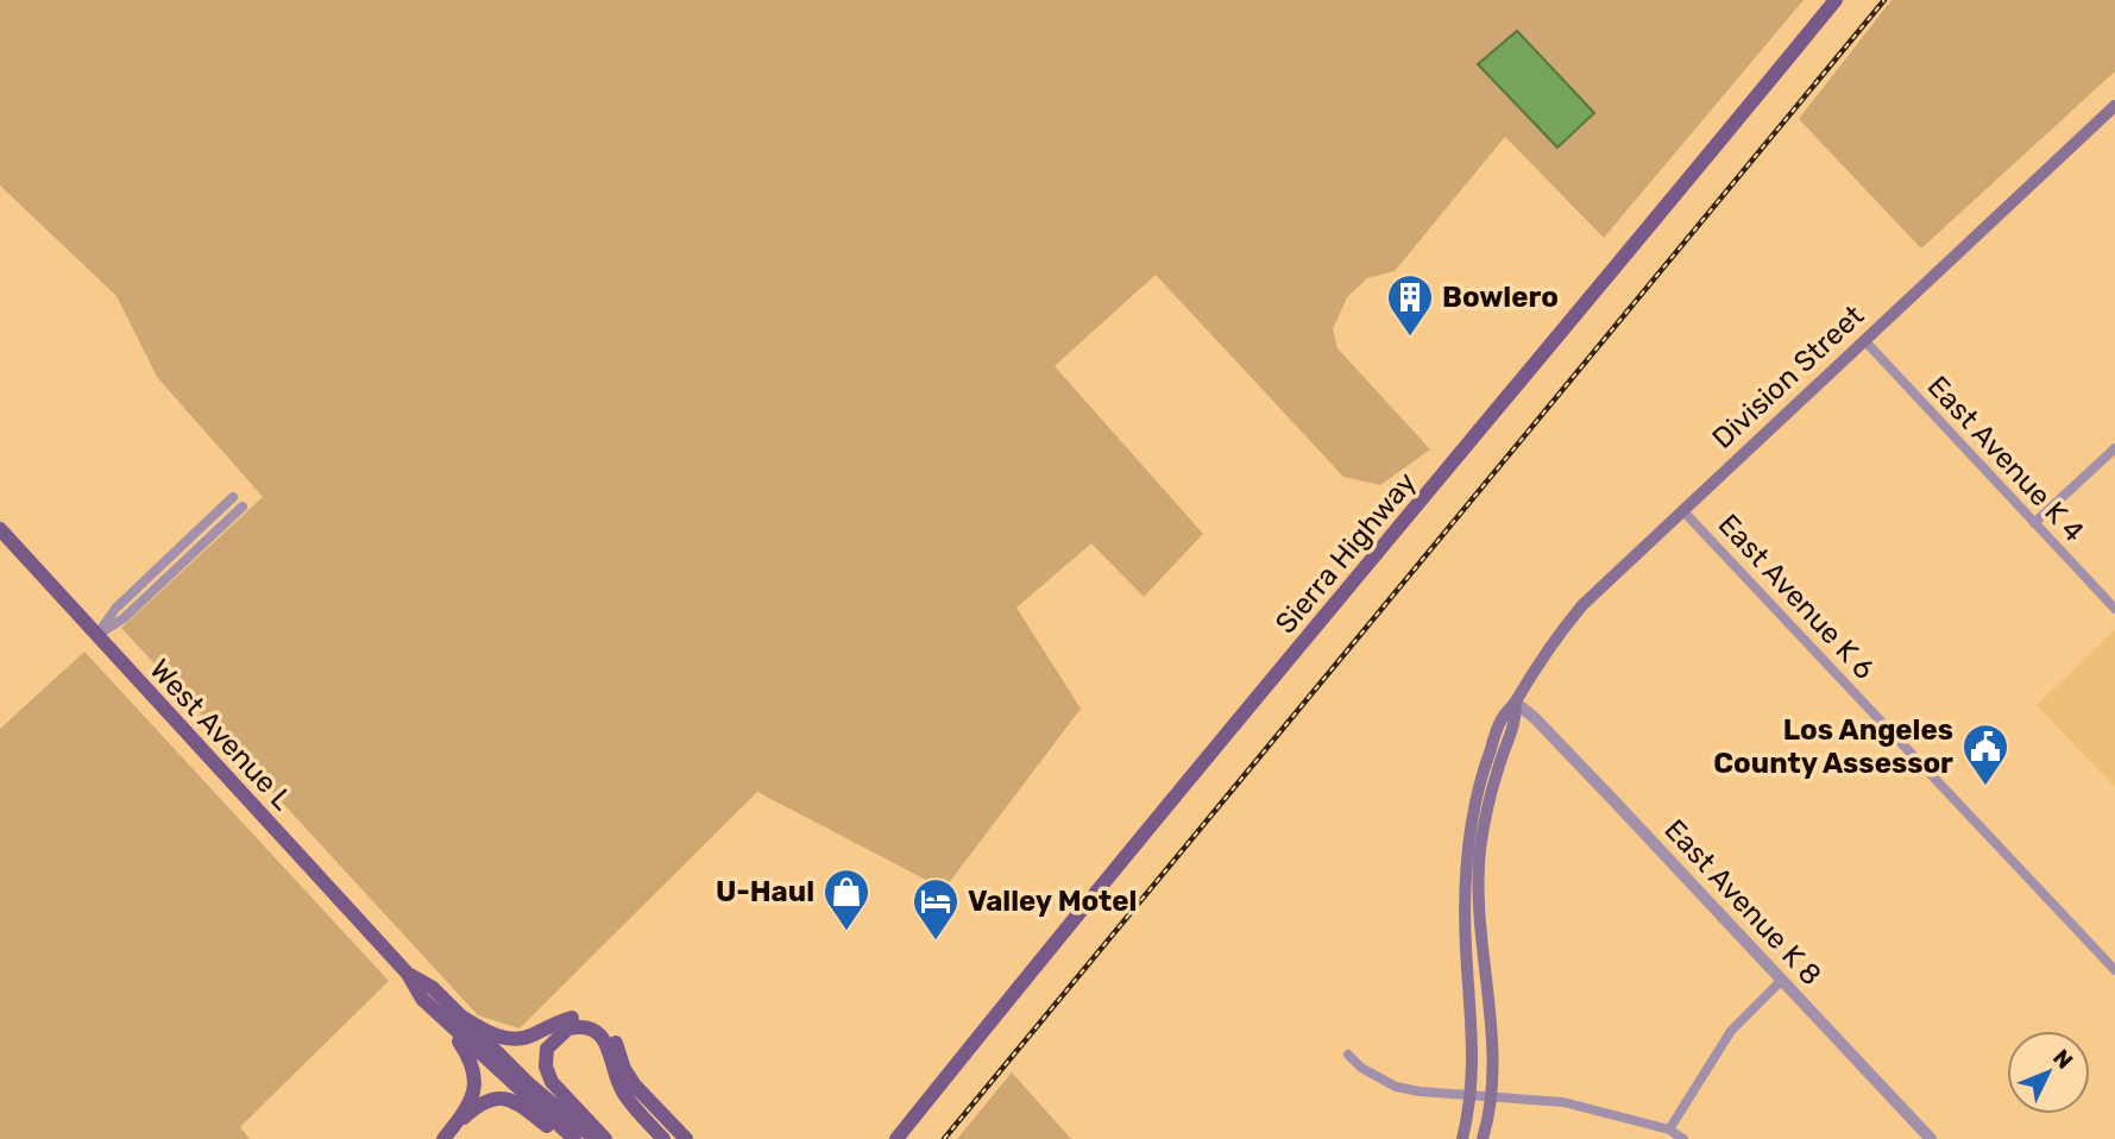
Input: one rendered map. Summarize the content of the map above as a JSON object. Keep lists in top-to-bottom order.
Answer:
{
  "streets": {
    "main road": ["Division Street", "Sierra Highway", "West Avenue L"],
    "street": ["East Avenue K 4", "East Avenue K 6", "East Avenue K 8"]
  },
  "crossings": [
    ["Division Street", "East Avenue K 4"],
    ["Division Street", "East Avenue K 6"],
    ["Division Street", "East Avenue K 8"]
  ],
  "places": {
    "building": ["Bowlero"],
    "public building": ["Los Angeles County Assessor"],
    "shop": ["U-Haul"],
    "hotel": ["Valley Motel"]
  },
  "north": "top right"
}
